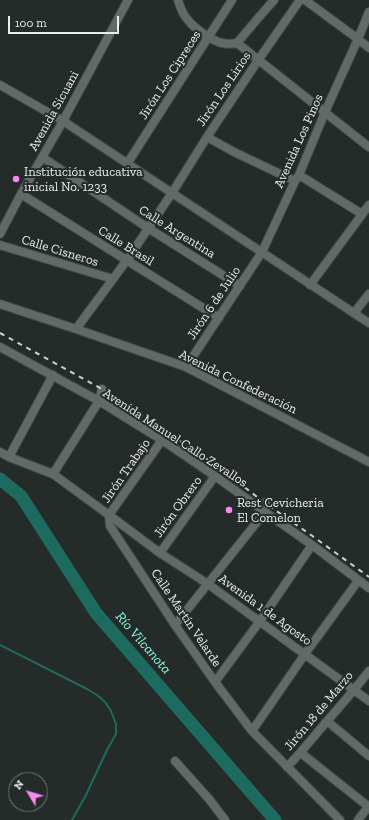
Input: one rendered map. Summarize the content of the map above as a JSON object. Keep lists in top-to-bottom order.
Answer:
{
  "streets": {
    "street": [
      "Jirón Los Cipreces",
      "Jirón Los Lirios",
      "Avenida Sicuani",
      "Avenida Los Pinos",
      "Calle Argentina",
      "Calle Brasil",
      "Calle Cisneros",
      "Jirón 6 de Julio",
      "Avenida Confederación",
      "Avenida Manuel Callo Zevallos",
      "Jirón Trabajo",
      "Jirón Obrero",
      "Avenida 1 de Agosto",
      "Calle Martín Velarde",
      "Jirón 18 de Marzo"
    ]
  },
  "crossings": [
    ["Jirón Los Lirios", "Calle Argentina"],
    ["Jirón Los Lirios", "Calle Brasil"],
    ["Jirón Los Lirios", "Calle Cisneros"],
    ["Jirón Los Lirios", "Avenida Confederación"],
    ["Avenida Sicuani", "Calle Argentina"],
    ["Avenida Sicuani", "Calle Brasil"],
    ["Avenida Los Pinos", "Jirón 6 de Julio"],
    ["Calle Argentina", "Jirón 6 de Julio"],
    ["Calle Brasil", "Jirón 6 de Julio"],
    ["Jirón 6 de Julio", "Avenida Confederación"],
    ["Avenida Manuel Callo Zevallos", "Jirón Trabajo"],
    ["Avenida Manuel Callo Zevallos", "Jirón Obrero"],
    ["Jirón Trabajo", "Avenida 1 de Agosto"],
    ["Jirón Trabajo", "Calle Martín Velarde"],
    ["Jirón Obrero", "Avenida 1 de Agosto"],
    ["Avenida 1 de Agosto", "Calle Martín Velarde"],
    ["Avenida 1 de Agosto", "Jirón 18 de Marzo"],
    ["Calle Martín Velarde", "Jirón 18 de Marzo"]
  ],
  "water": ["Río Vilcanota"],
  "places": ["Institución educativa inicial No. 1233", "Rest Cevicheria El Comelon"],
  "scale_bar": "100 m",
  "north": "top left"
}
